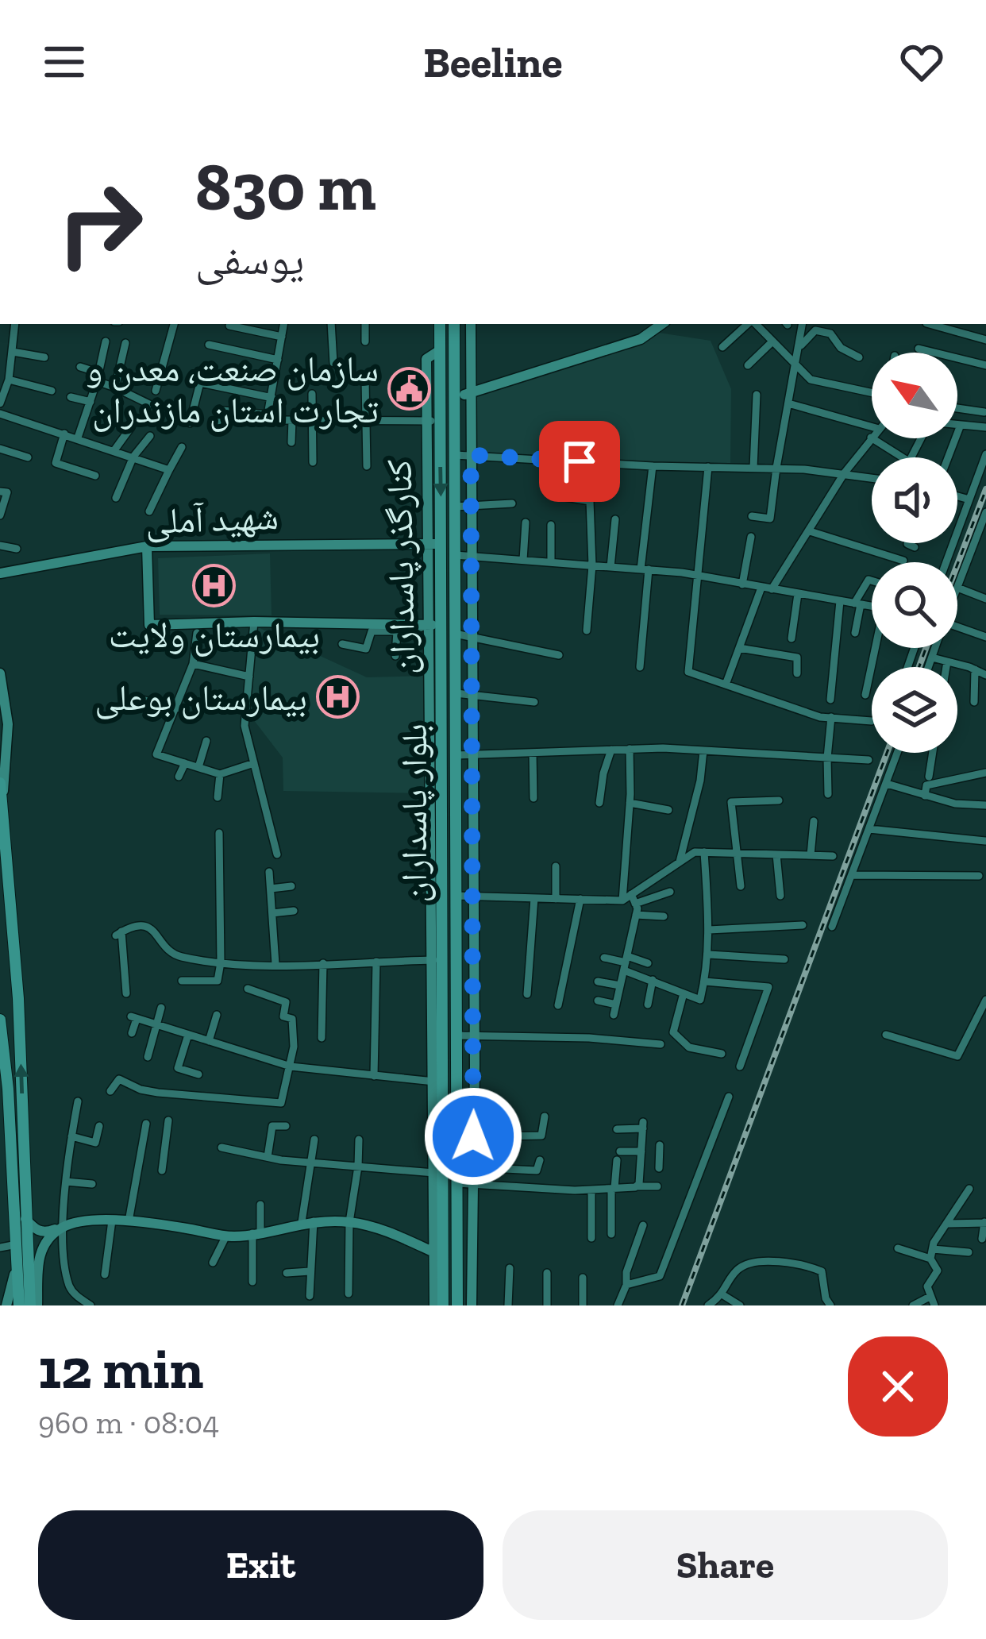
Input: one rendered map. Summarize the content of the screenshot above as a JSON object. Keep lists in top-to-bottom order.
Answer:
{
  "streets": {
    "highway": ["بلوار پاسداران"],
    "main road": ["شهید آملی", "کنارگذر پاسداران"]
  },
  "crossings": [
    ["شهید آملی", "کنارگذر پاسداران"],
    ["شهید آملی", "بلوار پاسداران"],
    ["کنارگذر پاسداران", "بلوار پاسداران"]
  ],
  "places": {
    "public building": ["سازمان صنعت، معدن و تجارت استان مازندران"],
    "hospital": ["بیمارستان ولایت", "بیمارستان بوعلی"]
  },
  "north": "top left",
  "page": {
    "header": "Beeline",
    "turn": ["830 m", "یوسفی"],
    "heading": ["12 min", "960 m · 08:04"],
    "buttons": ["Exit", "Share"]
  }
}
